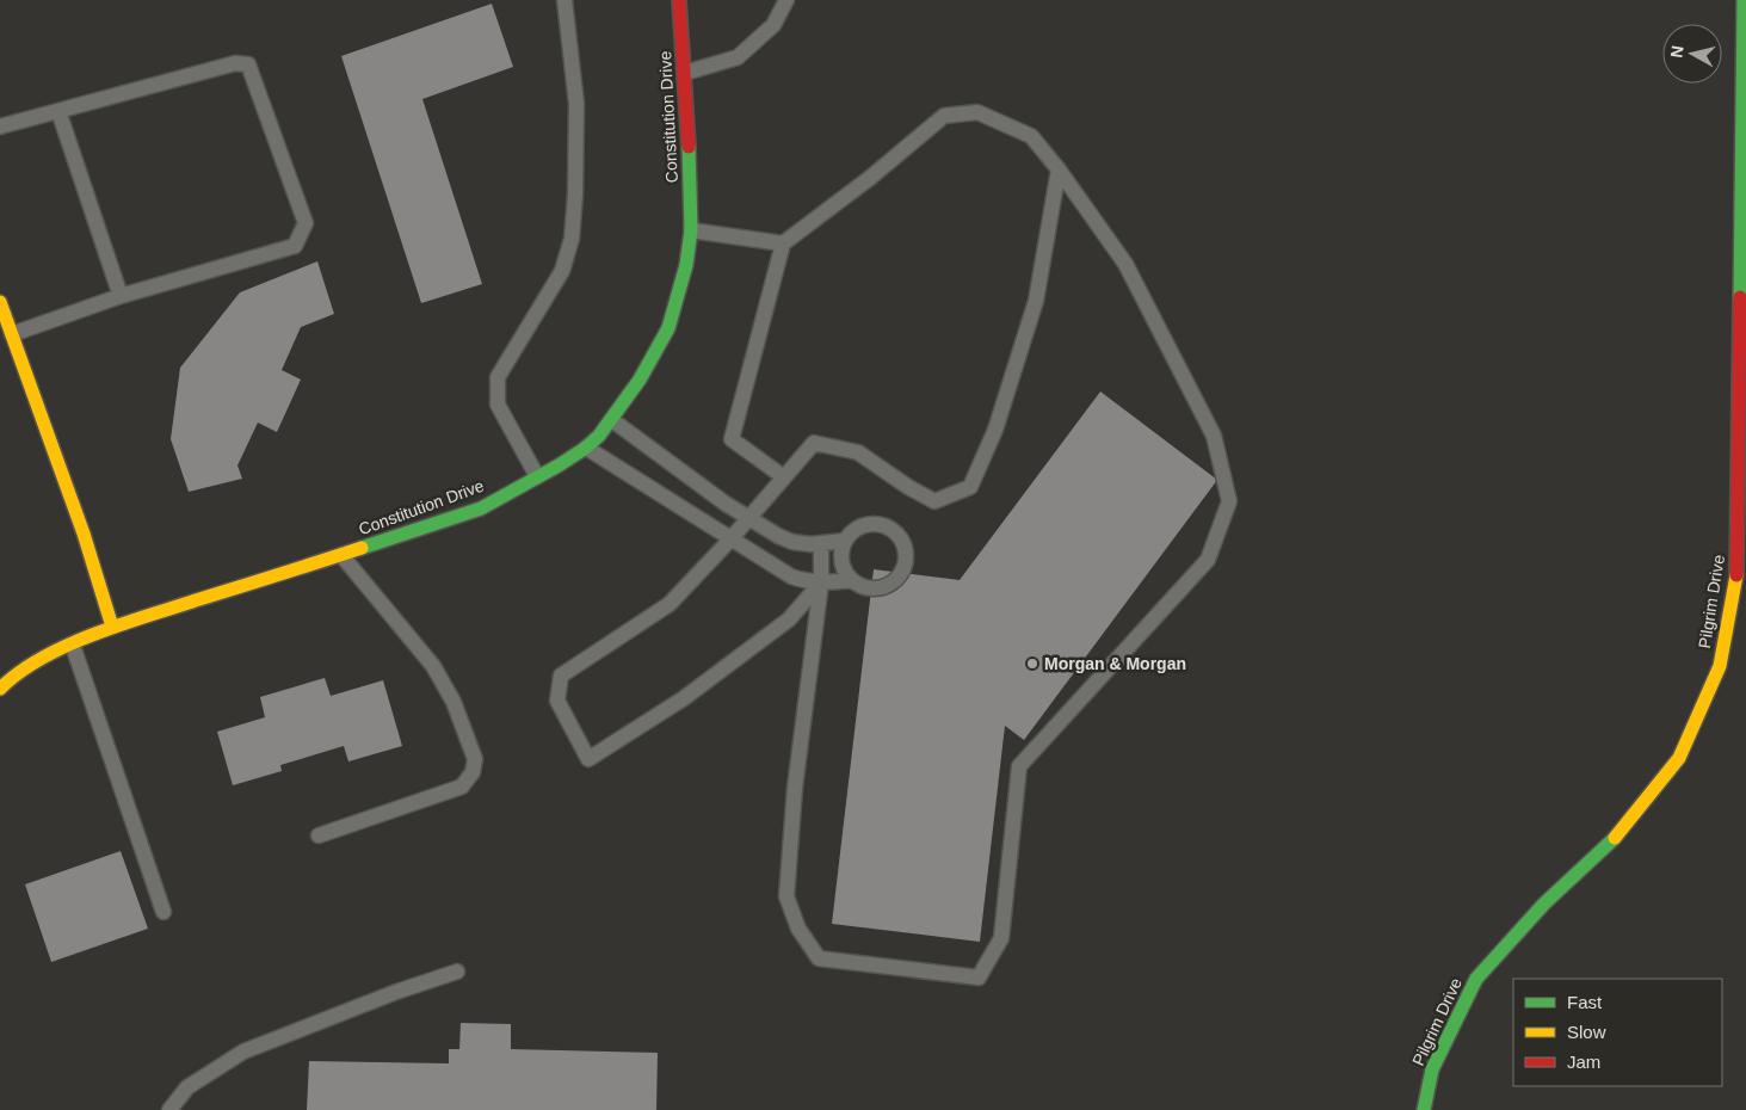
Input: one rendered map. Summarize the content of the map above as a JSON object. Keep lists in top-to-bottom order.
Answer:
{
  "streets": {
    "street": ["Constitution Drive", "Pilgrim Drive"]
  },
  "places": ["Morgan & Morgan"],
  "legend": ["Fast", "Slow", "Jam"],
  "north": "left"
}
